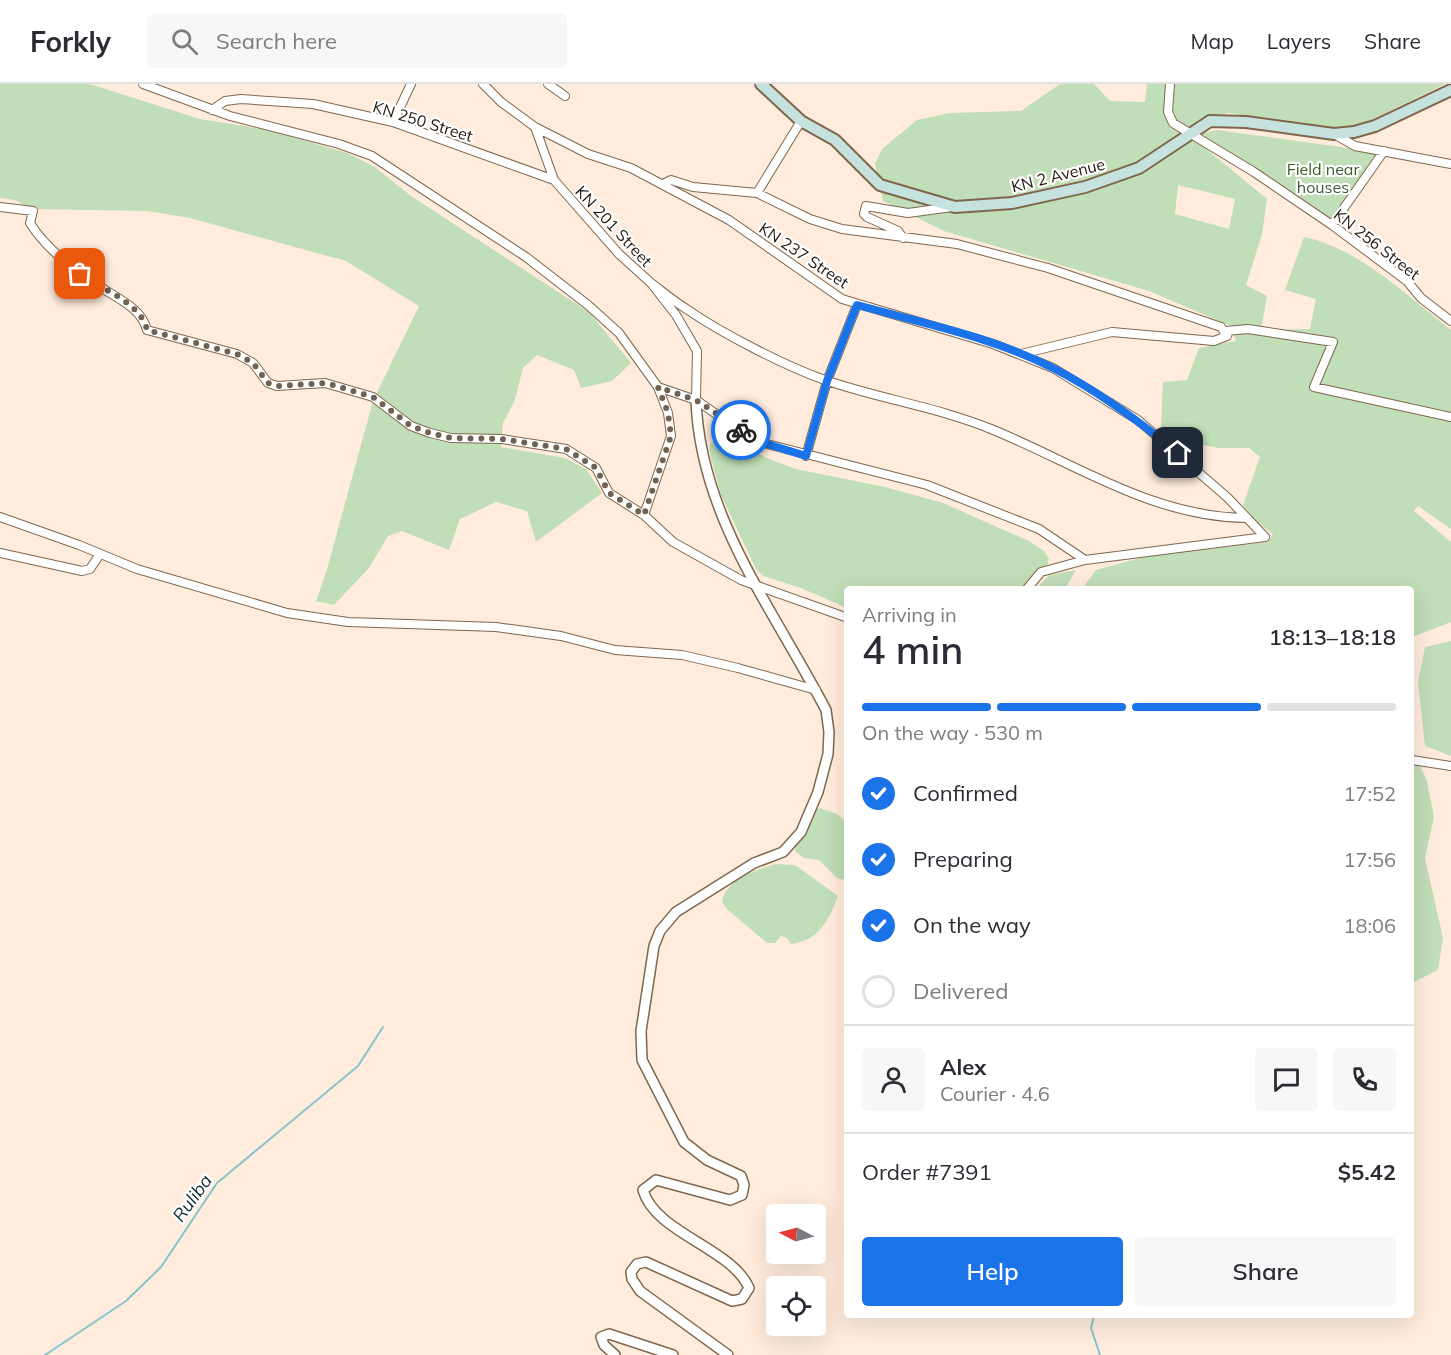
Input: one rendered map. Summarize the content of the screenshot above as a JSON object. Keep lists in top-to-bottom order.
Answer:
{
  "streets": {
    "main road": ["KN 2 Avenue"],
    "street": [
      "KN 250 Street",
      "KN 201 Street",
      "KN 256 Street",
      "KN 237 Street"
    ]
  },
  "crossings": [
    ["KN 250 Street", "KN 201 Street"],
    ["KN 2 Avenue", "KN 256 Street"],
    ["KN 201 Street", "KN 237 Street"]
  ],
  "water": ["Ruliba"],
  "parks": ["Field near houses"],
  "north": "left",
  "page": {
    "header": "Forkly",
    "search": "Search here",
    "nav": ["Map", "Layers", "Share"],
    "heading": ["4 min", "Arriving in", "18:13–18:18"],
    "panel": [
      "Alex",
      "Courier · 4.6",
      "Order #7391",
      "$5.42"
    ],
    "bar": "On the way · 530 m",
    "list": [
      ["Confirmed", "17:52"],
      ["Preparing", "17:56"],
      ["On the way", "18:06"],
      "Delivered"
    ],
    "buttons": ["Help", "Share"]
  }
}
